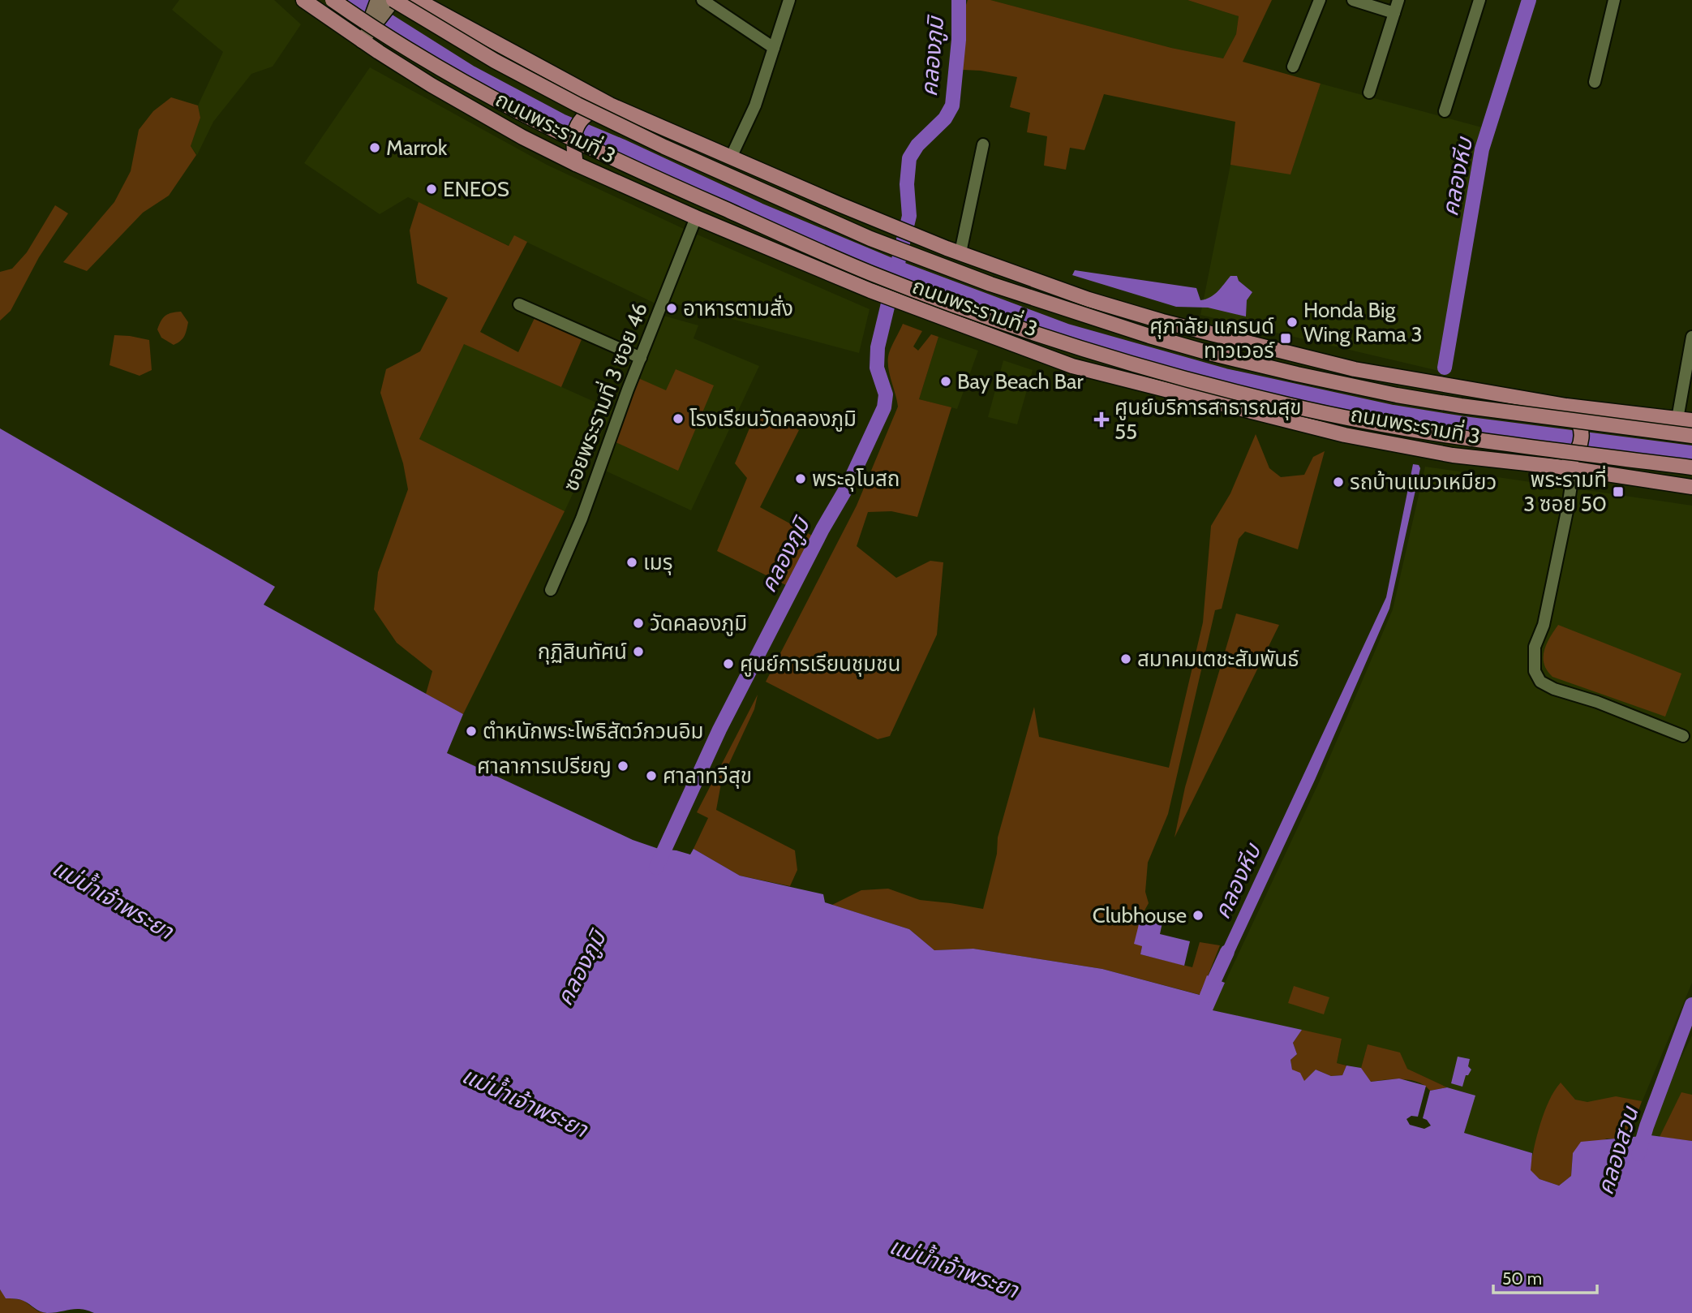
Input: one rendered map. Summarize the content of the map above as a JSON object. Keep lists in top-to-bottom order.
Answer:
{
  "streets": {
    "main road": ["ถนนพระรามที่ 3"],
    "street": ["ซอยพระรามที่ 3 ซอย 46"]
  },
  "crossings": [
    ["ถนนพระรามที่ 3", "ซอยพระรามที่ 3 ซอย 46"]
  ],
  "water": [
    "คลองภูมิ",
    "คลองหีบ",
    "แม่น้ำเจ้าพระยา",
    "คลองสวน"
  ],
  "places": {
    "other": [
      "Marrok",
      "ENEOS",
      "อาหารตามสั่ง",
      "Honda Big Wing Rama 3",
      "Bay Beach Bar",
      "โรงเรียนวัดคลองภูมิ",
      "พระอุโบสถ",
      "รถบ้านแมวเหมียว",
      "เมรุ",
      "วัดคลองภูมิ",
      "กุฏิสินทัศน์",
      "สมาคมเตชะสัมพันธ์",
      "ศูนย์การเรียนชุมชน",
      "ตำหนักพระโพธิสัตว์กวนอิม",
      "ศาลาการเปรียญ",
      "ศาลาทวีสุข",
      "Clubhouse"
    ],
    "transit": ["ศุภาลัย แกรนด์ ทาวเวอร์", "พระรามที่ 3 ซอย 50"],
    "health": ["ศูนย์บริการสาธารณสุข 55"]
  },
  "scale_bar": "50 m"
}
